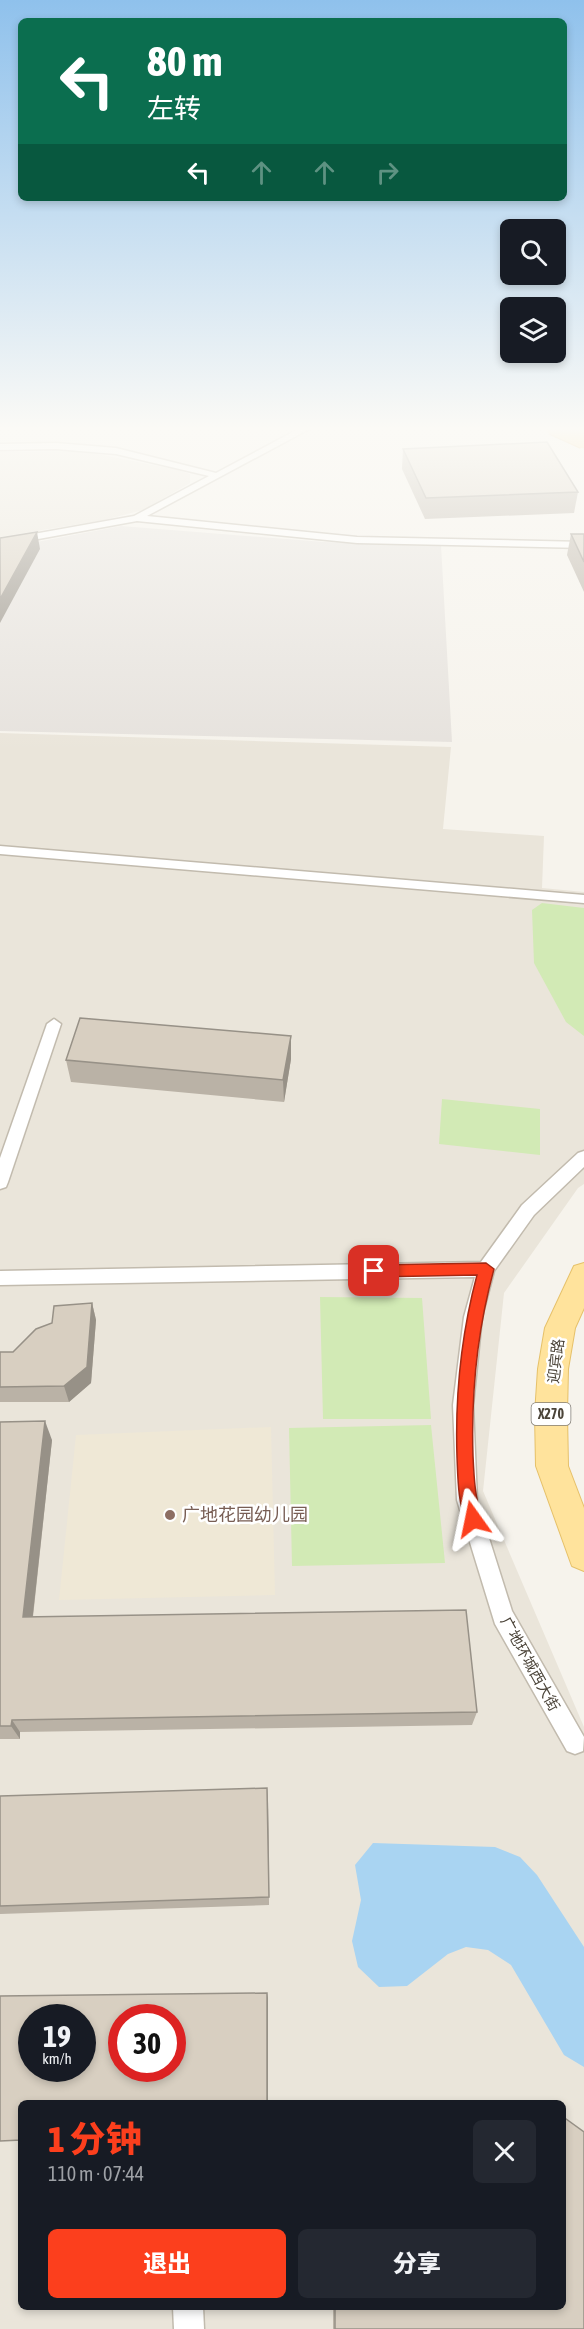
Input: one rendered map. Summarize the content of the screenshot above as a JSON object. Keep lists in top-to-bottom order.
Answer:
{
  "streets": {
    "main road": ["迎宾路", "X270"],
    "street": ["广地环城西大街"]
  },
  "places": ["广地花园幼儿园"],
  "page": {
    "turn": ["80 m", "左转"],
    "speed": "19 km/h",
    "limit": "30",
    "heading": ["1 分钟", "110 m · 07:44"],
    "buttons": ["退出", "分享"]
  }
}
